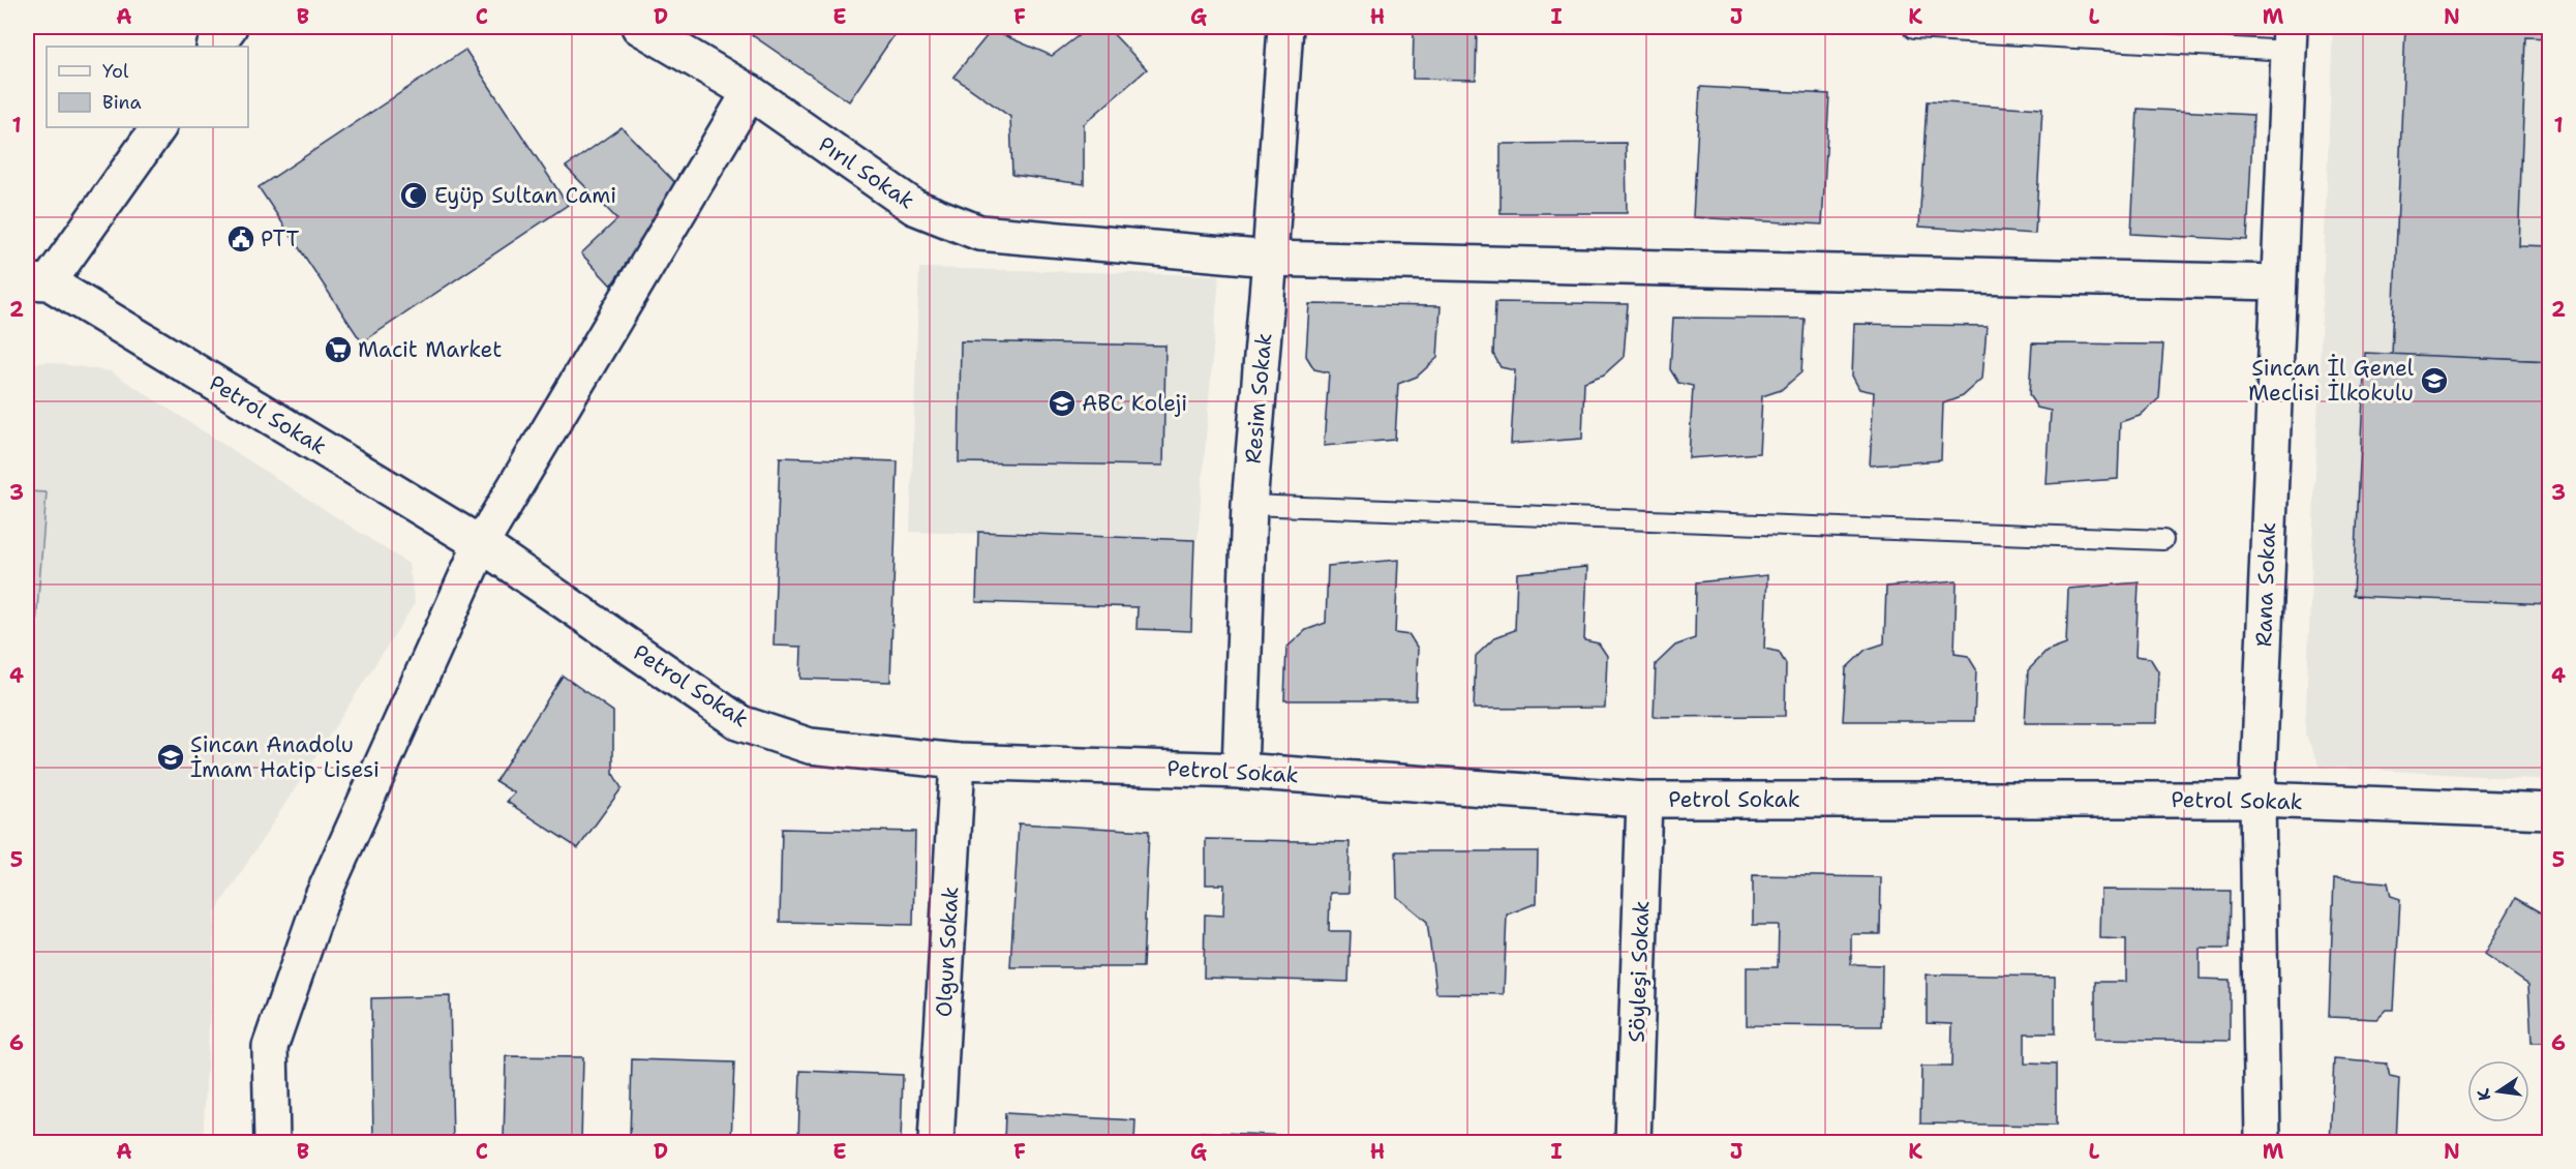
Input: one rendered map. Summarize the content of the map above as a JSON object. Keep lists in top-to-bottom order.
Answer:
{
  "streets": {
    "street": [
      "Pırıl Sokak",
      "Resim Sokak",
      "Petrol Sokak",
      "Rana Sokak",
      "Olgun Sokak",
      "Söyleşi Sokak"
    ]
  },
  "crossings": [
    ["Pırıl Sokak", "Resim Sokak"],
    ["Pırıl Sokak", "Rana Sokak"],
    ["Resim Sokak", "Petrol Sokak"],
    ["Petrol Sokak", "Rana Sokak"],
    ["Petrol Sokak", "Olgun Sokak"],
    ["Petrol Sokak", "Söyleşi Sokak"]
  ],
  "places": {
    "mosque": ["Eyüp Sultan Cami"],
    "public building": ["PTT"],
    "supermarket": ["Macit Market"],
    "school or university": ["Sincan İl Genel Meclisi İlkokulu", "ABC Koleji", "Sincan Anadolu İmam Hatip Lisesi"]
  },
  "legend": ["Yol", "Bina"],
  "north": "left",
  "grid": {
    "columns": [
      "A",
      "B",
      "C",
      "D",
      "E",
      "F",
      "G",
      "H",
      "I",
      "J",
      "K",
      "L",
      "M",
      "N"
    ],
    "rows": [
      "1",
      "2",
      "3",
      "4",
      "5",
      "6"
    ]
  }
}
